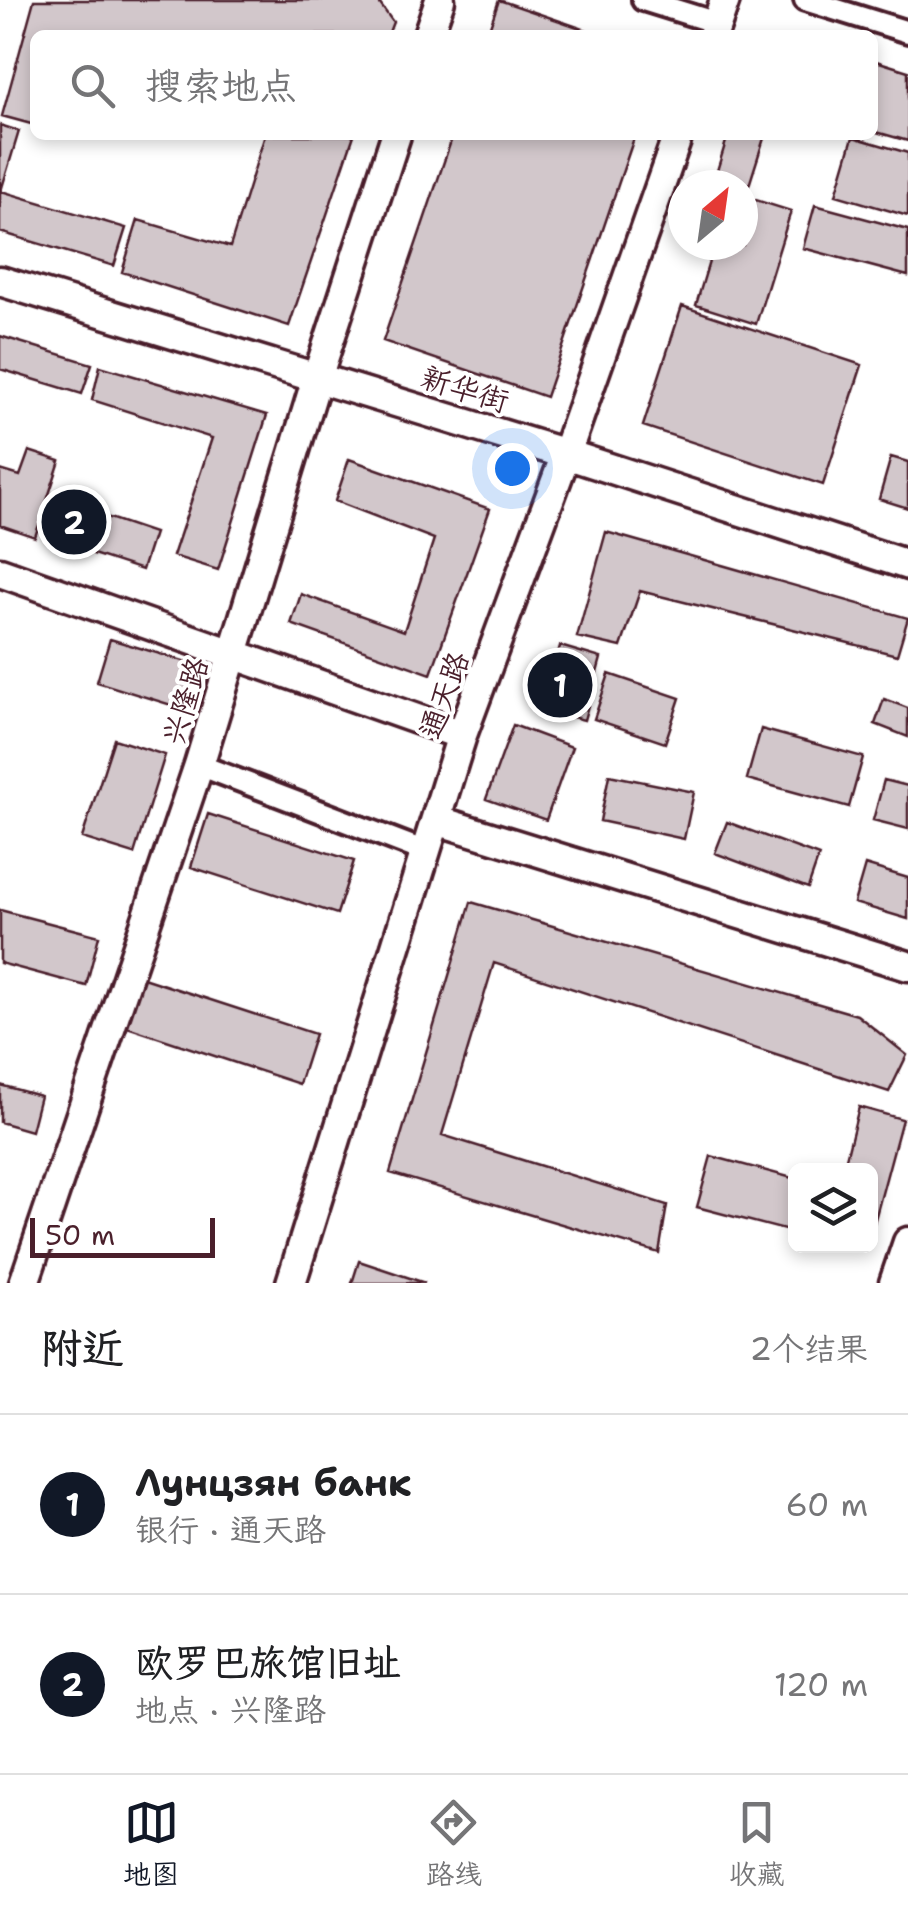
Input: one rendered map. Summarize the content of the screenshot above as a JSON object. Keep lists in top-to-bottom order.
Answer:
{
  "streets": {
    "street": ["新华街", "通天路", "兴隆路"]
  },
  "crossings": [
    ["新华街", "通天路"],
    ["新华街", "兴隆路"]
  ],
  "scale_bar": "50 m",
  "north": "top right",
  "page": {
    "search": "搜索地点",
    "pins": ["2", "1"],
    "scale": "50 m",
    "heading": ["附近", "2个结果"],
    "list": [
      {
        "mark": "1",
        "name": "Лунцзян банк",
        "note": "银行 · 通天路",
        "value": "60 m"
      },
      {
        "mark": "2",
        "name": "欧罗巴旅馆旧址",
        "note": "地点 · 兴隆路",
        "value": "120 m"
      }
    ],
    "nav": ["地图", "路线", "收藏"]
  }
}
